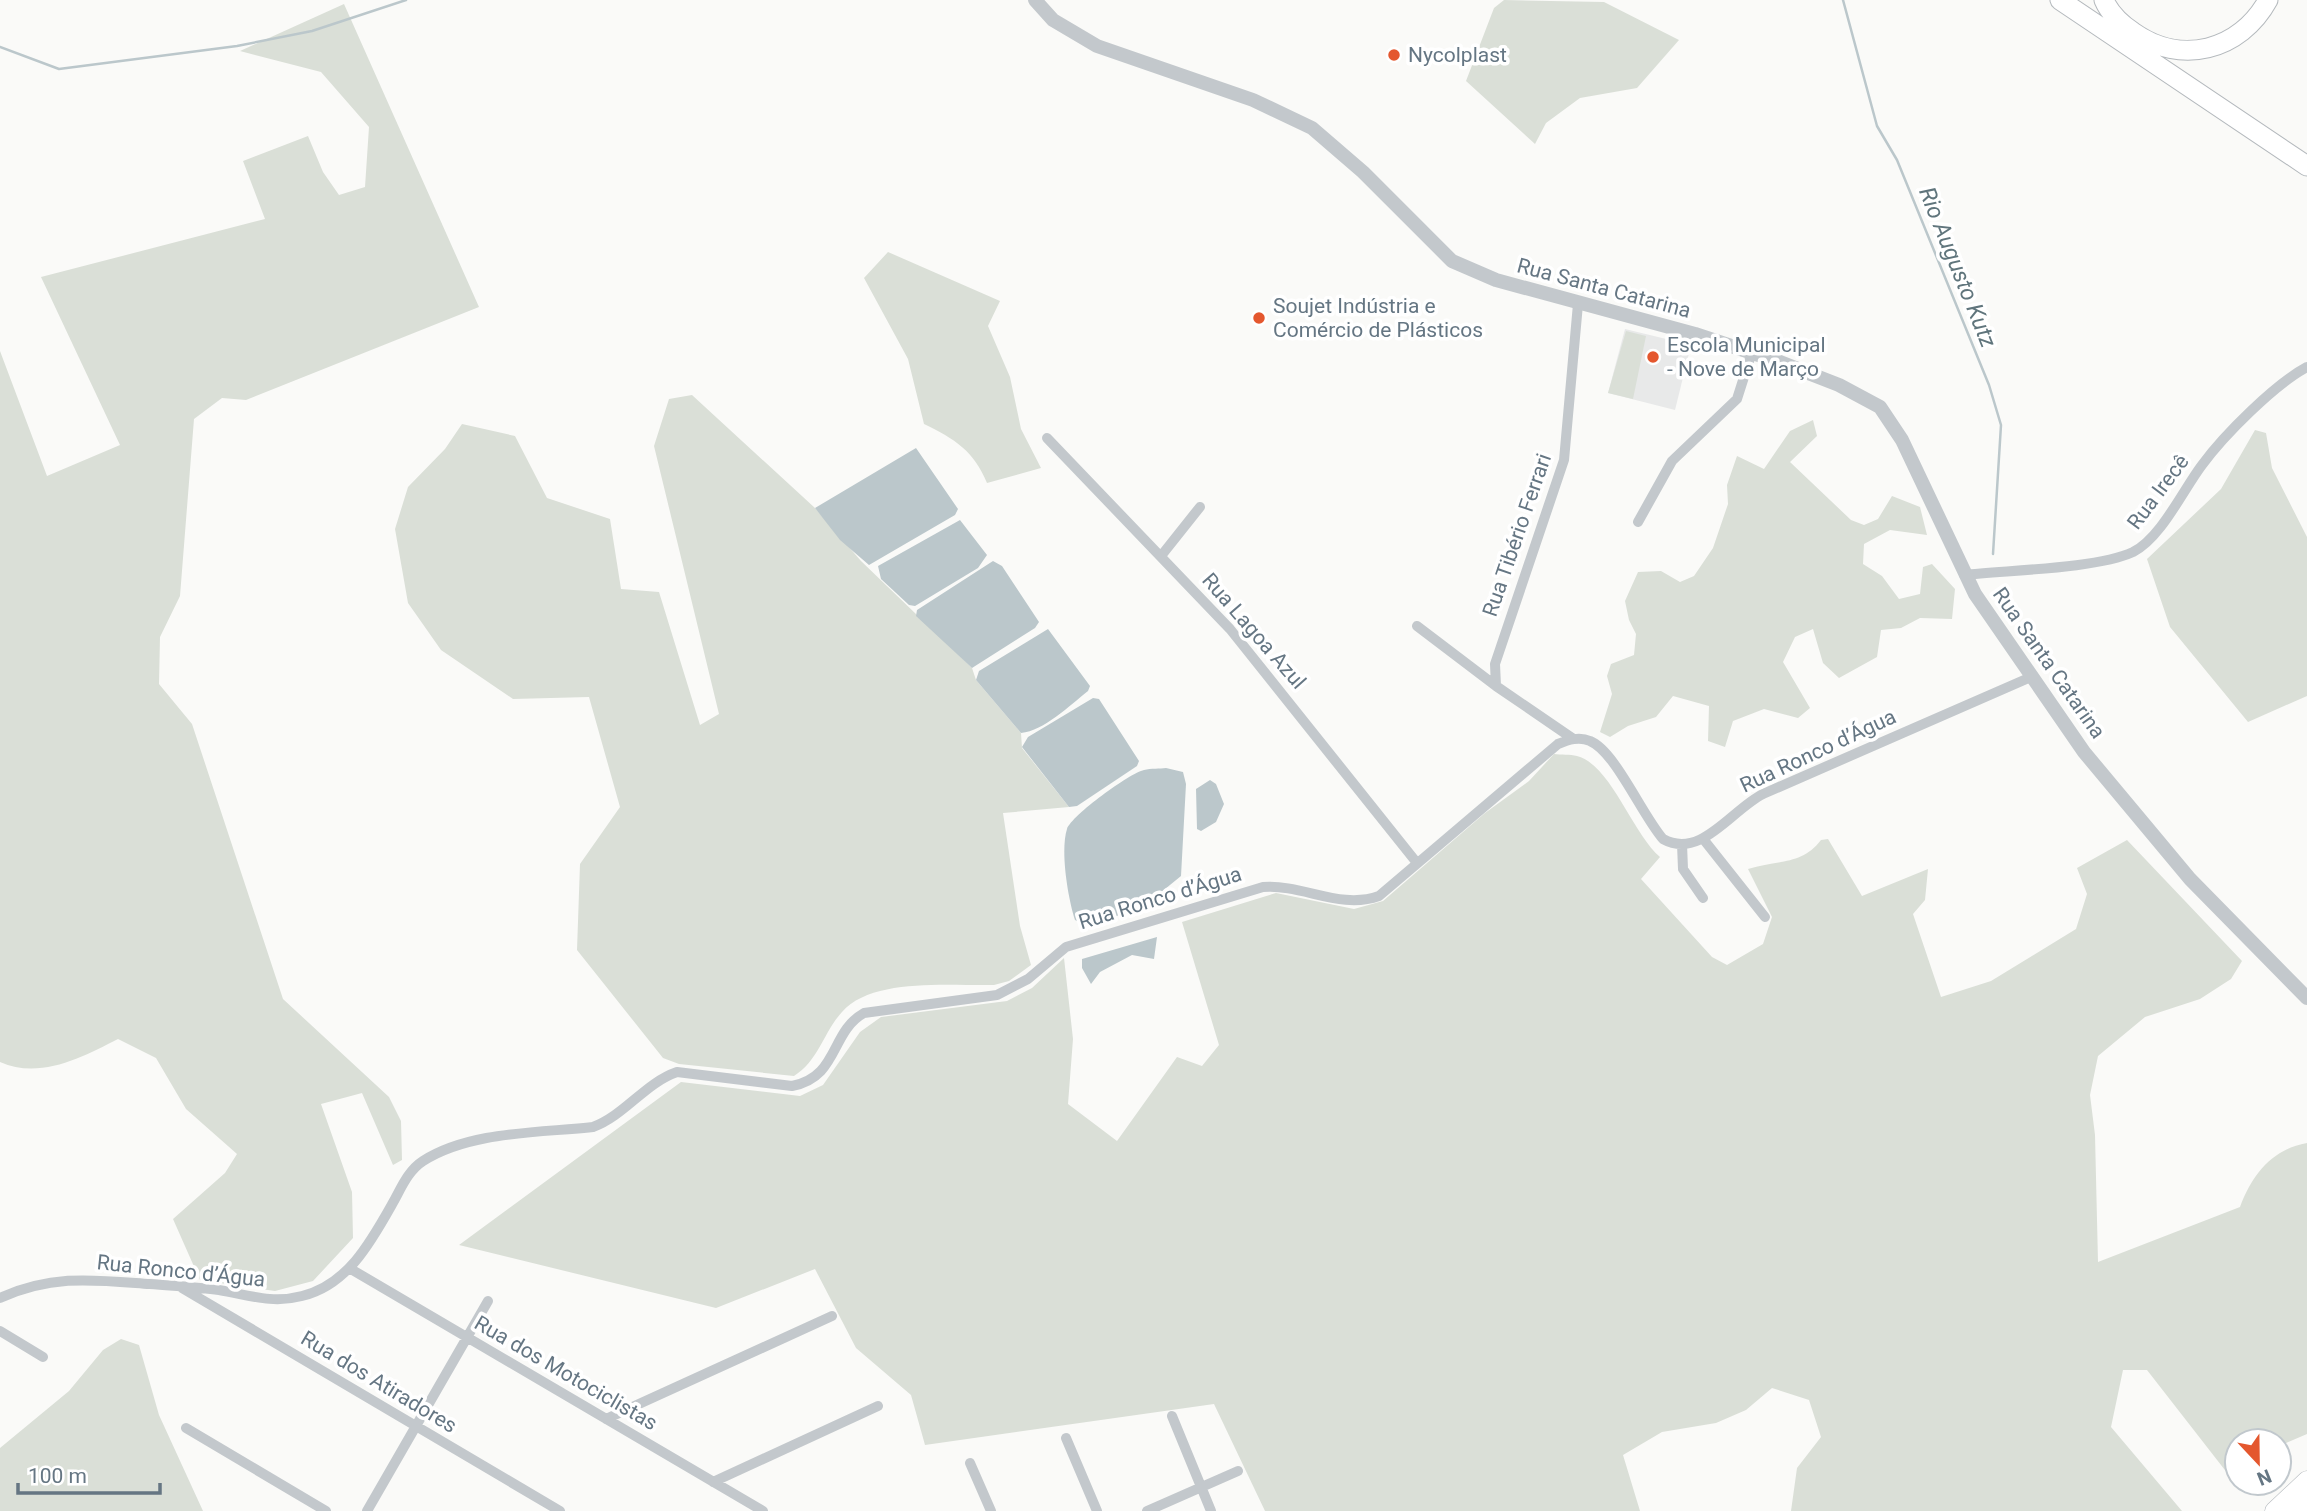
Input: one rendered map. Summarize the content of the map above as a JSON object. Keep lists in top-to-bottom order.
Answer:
{
  "streets": {
    "street": [
      "Rua Santa Catarina",
      "Rua Irecê",
      "Rua Tibério Ferrari",
      "Rua Lagoa Azul",
      "Rua Ronco d’Água",
      "Rua dos Motociclistas",
      "Rua dos Atiradores"
    ]
  },
  "crossings": [
    ["Rua Santa Catarina", "Rua Irecê"],
    ["Rua Santa Catarina", "Rua Tibério Ferrari"],
    ["Rua Santa Catarina", "Rua Ronco d’Água"],
    ["Rua Lagoa Azul", "Rua Ronco d’Água"],
    ["Rua Ronco d’Água", "Rua dos Motociclistas"],
    ["Rua Ronco d’Água", "Rua dos Atiradores"]
  ],
  "water": ["Rio Augusto Kutz"],
  "places": ["Nycolplast", "Soujet Indústria e Comércio de Plásticos", "Escola Municipal - Nove de Março"],
  "scale_bar": "100 m",
  "north": "bottom"
}
